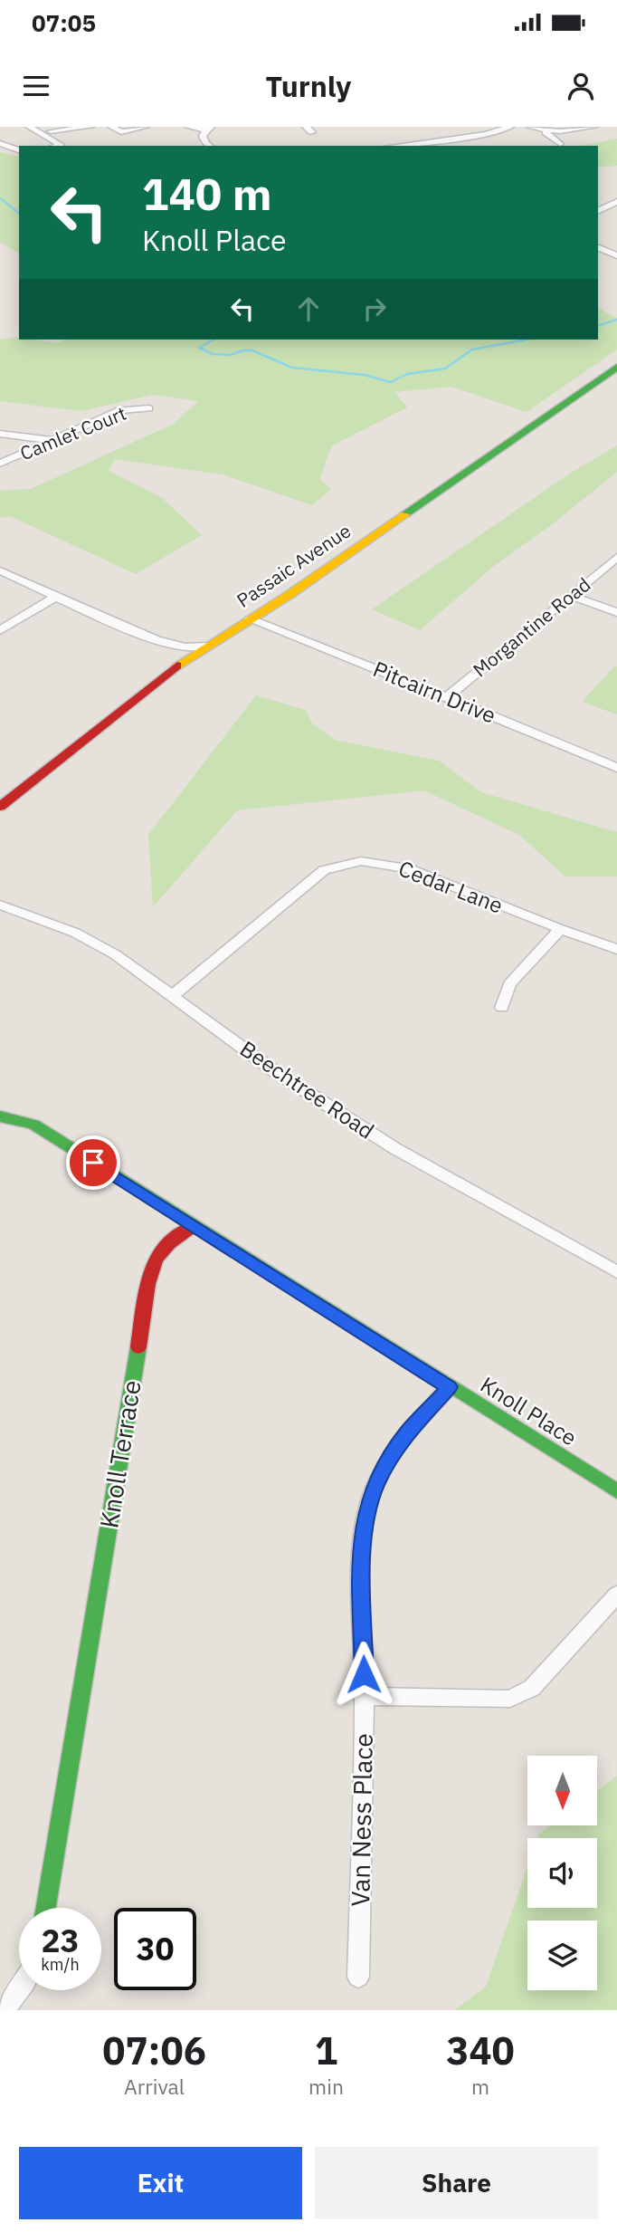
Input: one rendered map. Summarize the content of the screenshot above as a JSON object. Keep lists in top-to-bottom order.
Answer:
{
  "streets": {
    "main road": ["Passaic Avenue", "Knoll Place", "Knoll Terrace"],
    "street": [
      "Camlet Court",
      "Morgantine Road",
      "Pitcairn Drive",
      "Cedar Lane",
      "Beechtree Road",
      "Van Ness Place"
    ]
  },
  "crossings": [
    ["Passaic Avenue", "Pitcairn Drive"],
    ["Morgantine Road", "Pitcairn Drive"],
    ["Cedar Lane", "Beechtree Road"],
    ["Knoll Place", "Knoll Terrace"],
    ["Knoll Place", "Van Ness Place"]
  ],
  "north": "bottom",
  "page": {
    "status": "07:05",
    "header": "Turnly",
    "turn": ["140 m", "Knoll Place"],
    "speed": "23 km/h",
    "limit": "30",
    "eta": [
      "07:06",
      "Arrival",
      "1",
      "min",
      "340",
      "m"
    ],
    "buttons": ["Exit", "Share"]
  }
}
